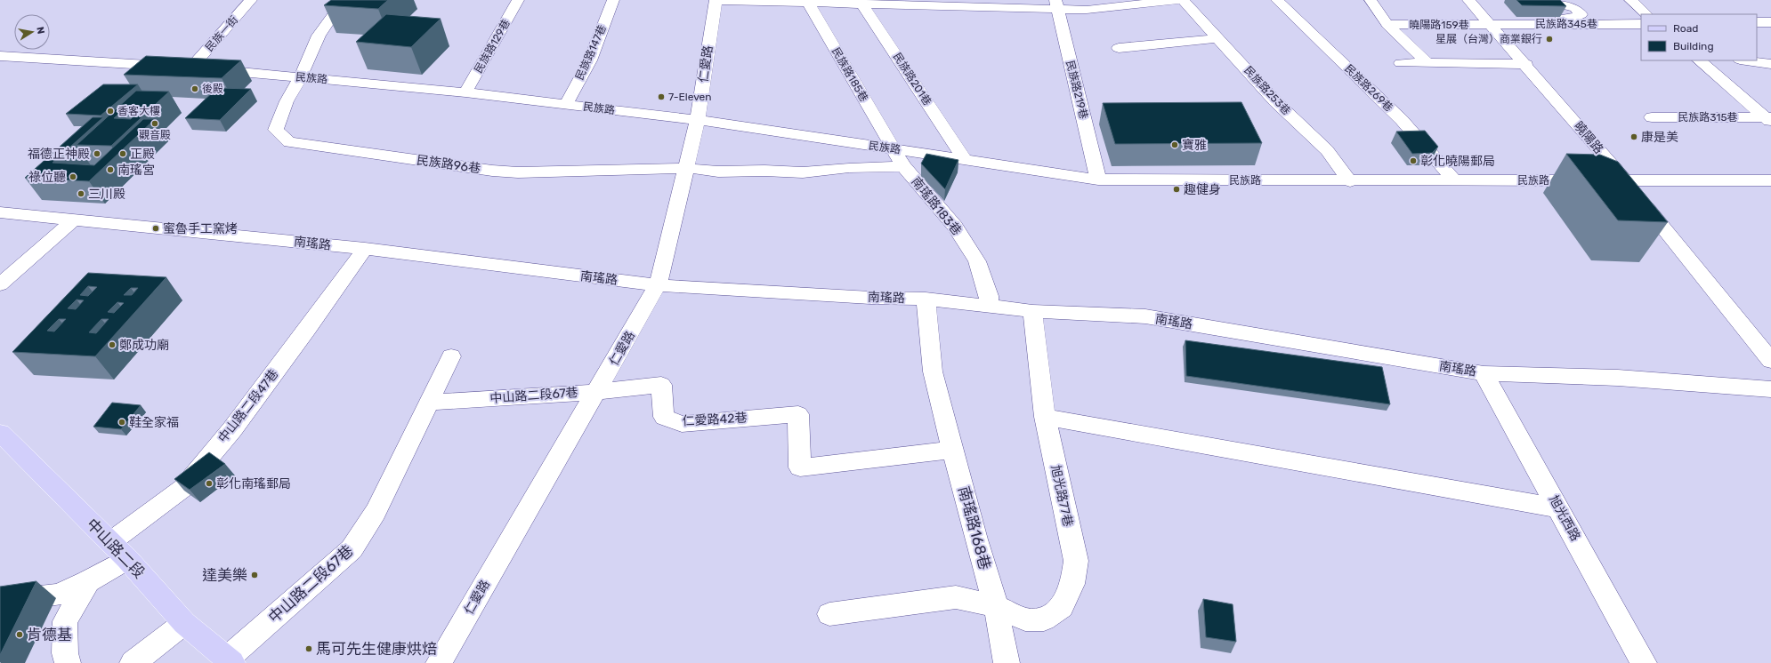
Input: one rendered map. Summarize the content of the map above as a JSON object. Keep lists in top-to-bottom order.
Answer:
{
  "streets": {
    "main road": ["中山路二段"],
    "street": [
      "民族路345巷",
      "曉陽路159巷",
      "民族一街",
      "民族路129巷",
      "民族路147巷",
      "仁愛路",
      "民族路185巷",
      "民族路",
      "民族路201巷",
      "民族路269巷",
      "民族路219巷",
      "民族路253巷",
      "民族路315巷",
      "曉陽路",
      "民族路96巷",
      "南瑤路183巷",
      "南瑤路",
      "中山路二段67巷",
      "中山路二段47巷",
      "仁愛路42巷",
      "旭光路77巷",
      "旭光西路",
      "南瑤路168巷"
    ]
  },
  "crossings": [
    ["民族路345巷", "曉陽路159巷"],
    ["民族路345巷", "曉陽路"],
    ["曉陽路159巷", "曉陽路"],
    ["民族一街", "民族路"],
    ["民族路129巷", "民族路"],
    ["民族路147巷", "民族路"],
    ["仁愛路", "民族路"],
    ["仁愛路", "民族路96巷"],
    ["仁愛路", "南瑤路"],
    ["仁愛路", "中山路二段67巷"],
    ["仁愛路", "仁愛路42巷"],
    ["民族路185巷", "民族路"],
    ["民族路185巷", "南瑤路183巷"],
    ["民族路", "民族路201巷"],
    ["民族路", "民族路269巷"],
    ["民族路", "民族路219巷"],
    ["民族路", "民族路253巷"],
    ["民族路", "曉陽路"],
    ["民族路", "民族路96巷"],
    ["民族路", "南瑤路183巷"],
    ["南瑤路183巷", "南瑤路"],
    ["南瑤路", "中山路二段47巷"],
    ["南瑤路", "旭光路77巷"],
    ["南瑤路", "旭光西路"],
    ["南瑤路", "南瑤路168巷"],
    ["中山路二段67巷", "仁愛路42巷"],
    ["中山路二段67巷", "中山路二段"],
    ["中山路二段47巷", "中山路二段"],
    ["仁愛路42巷", "南瑤路168巷"],
    ["旭光路77巷", "南瑤路168巷"]
  ],
  "places": [
    "星展（台灣）商業銀行",
    "後殿",
    "7-Eleven",
    "香客大樓",
    "觀音殿",
    "康是美",
    "寶雅",
    "福德正神殿",
    "正殿",
    "彰化曉陽郵局",
    "南瑤宮",
    "祿位聽",
    "趣健身",
    "三川殿",
    "蜜魯手工窯烤",
    "鄭成功廟",
    "鞋全家福",
    "彰化南瑤郵局",
    "達美樂",
    "肯德基",
    "馬可先生健康烘焙"
  ],
  "legend": ["Road", "Building"],
  "north": "right"
}
